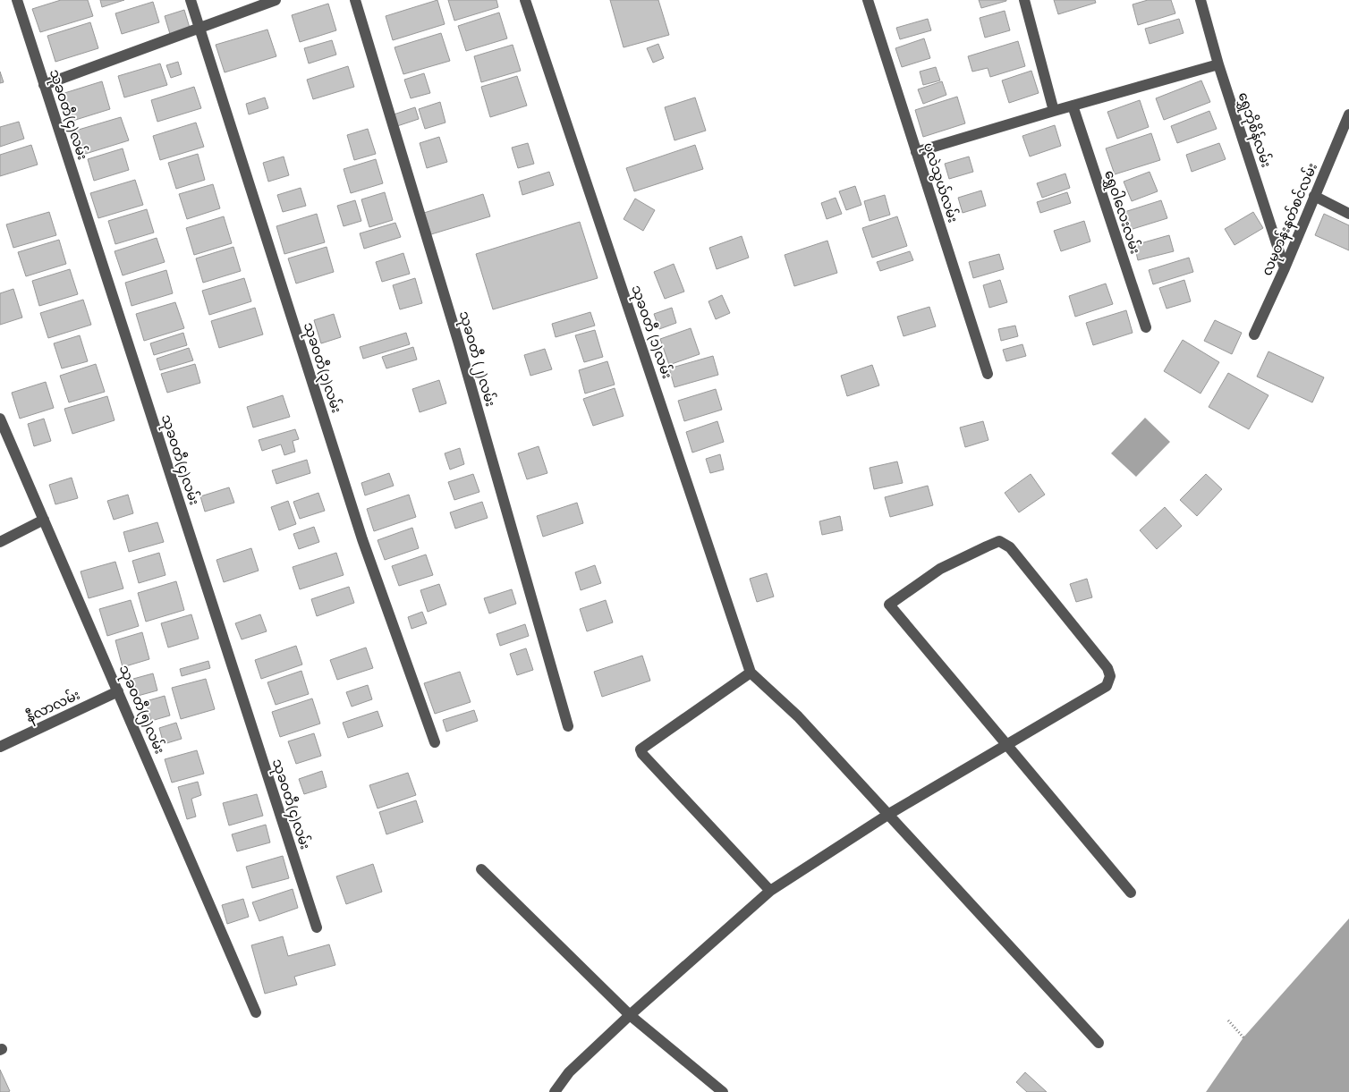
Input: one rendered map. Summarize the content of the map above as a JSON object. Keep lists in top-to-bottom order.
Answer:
{
  "streets": {
    "street": [
      "သုခဝတီ(၄)လမ်း",
      "ရွှေဘိုစိန်လမ်း",
      "ပုလဲသွယ်လမ်း",
      "ရွှေဝါလေးလမ်း",
      "လမုတန်းနတ်စင်လမ်း",
      "သုခဝတီ (၁)လမ်း",
      "သုခဝတီ (၂)လမ်း",
      "သုခဝတီ(၃)လမ်း",
      "နီလာလမ်း",
      "သုခဝတီ(၅)လမ်း"
    ]
  },
  "crossings": [
    ["ရွှေဘိုစိန်လမ်း", "လမုတန်းနတ်စင်လမ်း"],
    ["နီလာလမ်း", "သုခဝတီ(၅)လမ်း"]
  ]
}
